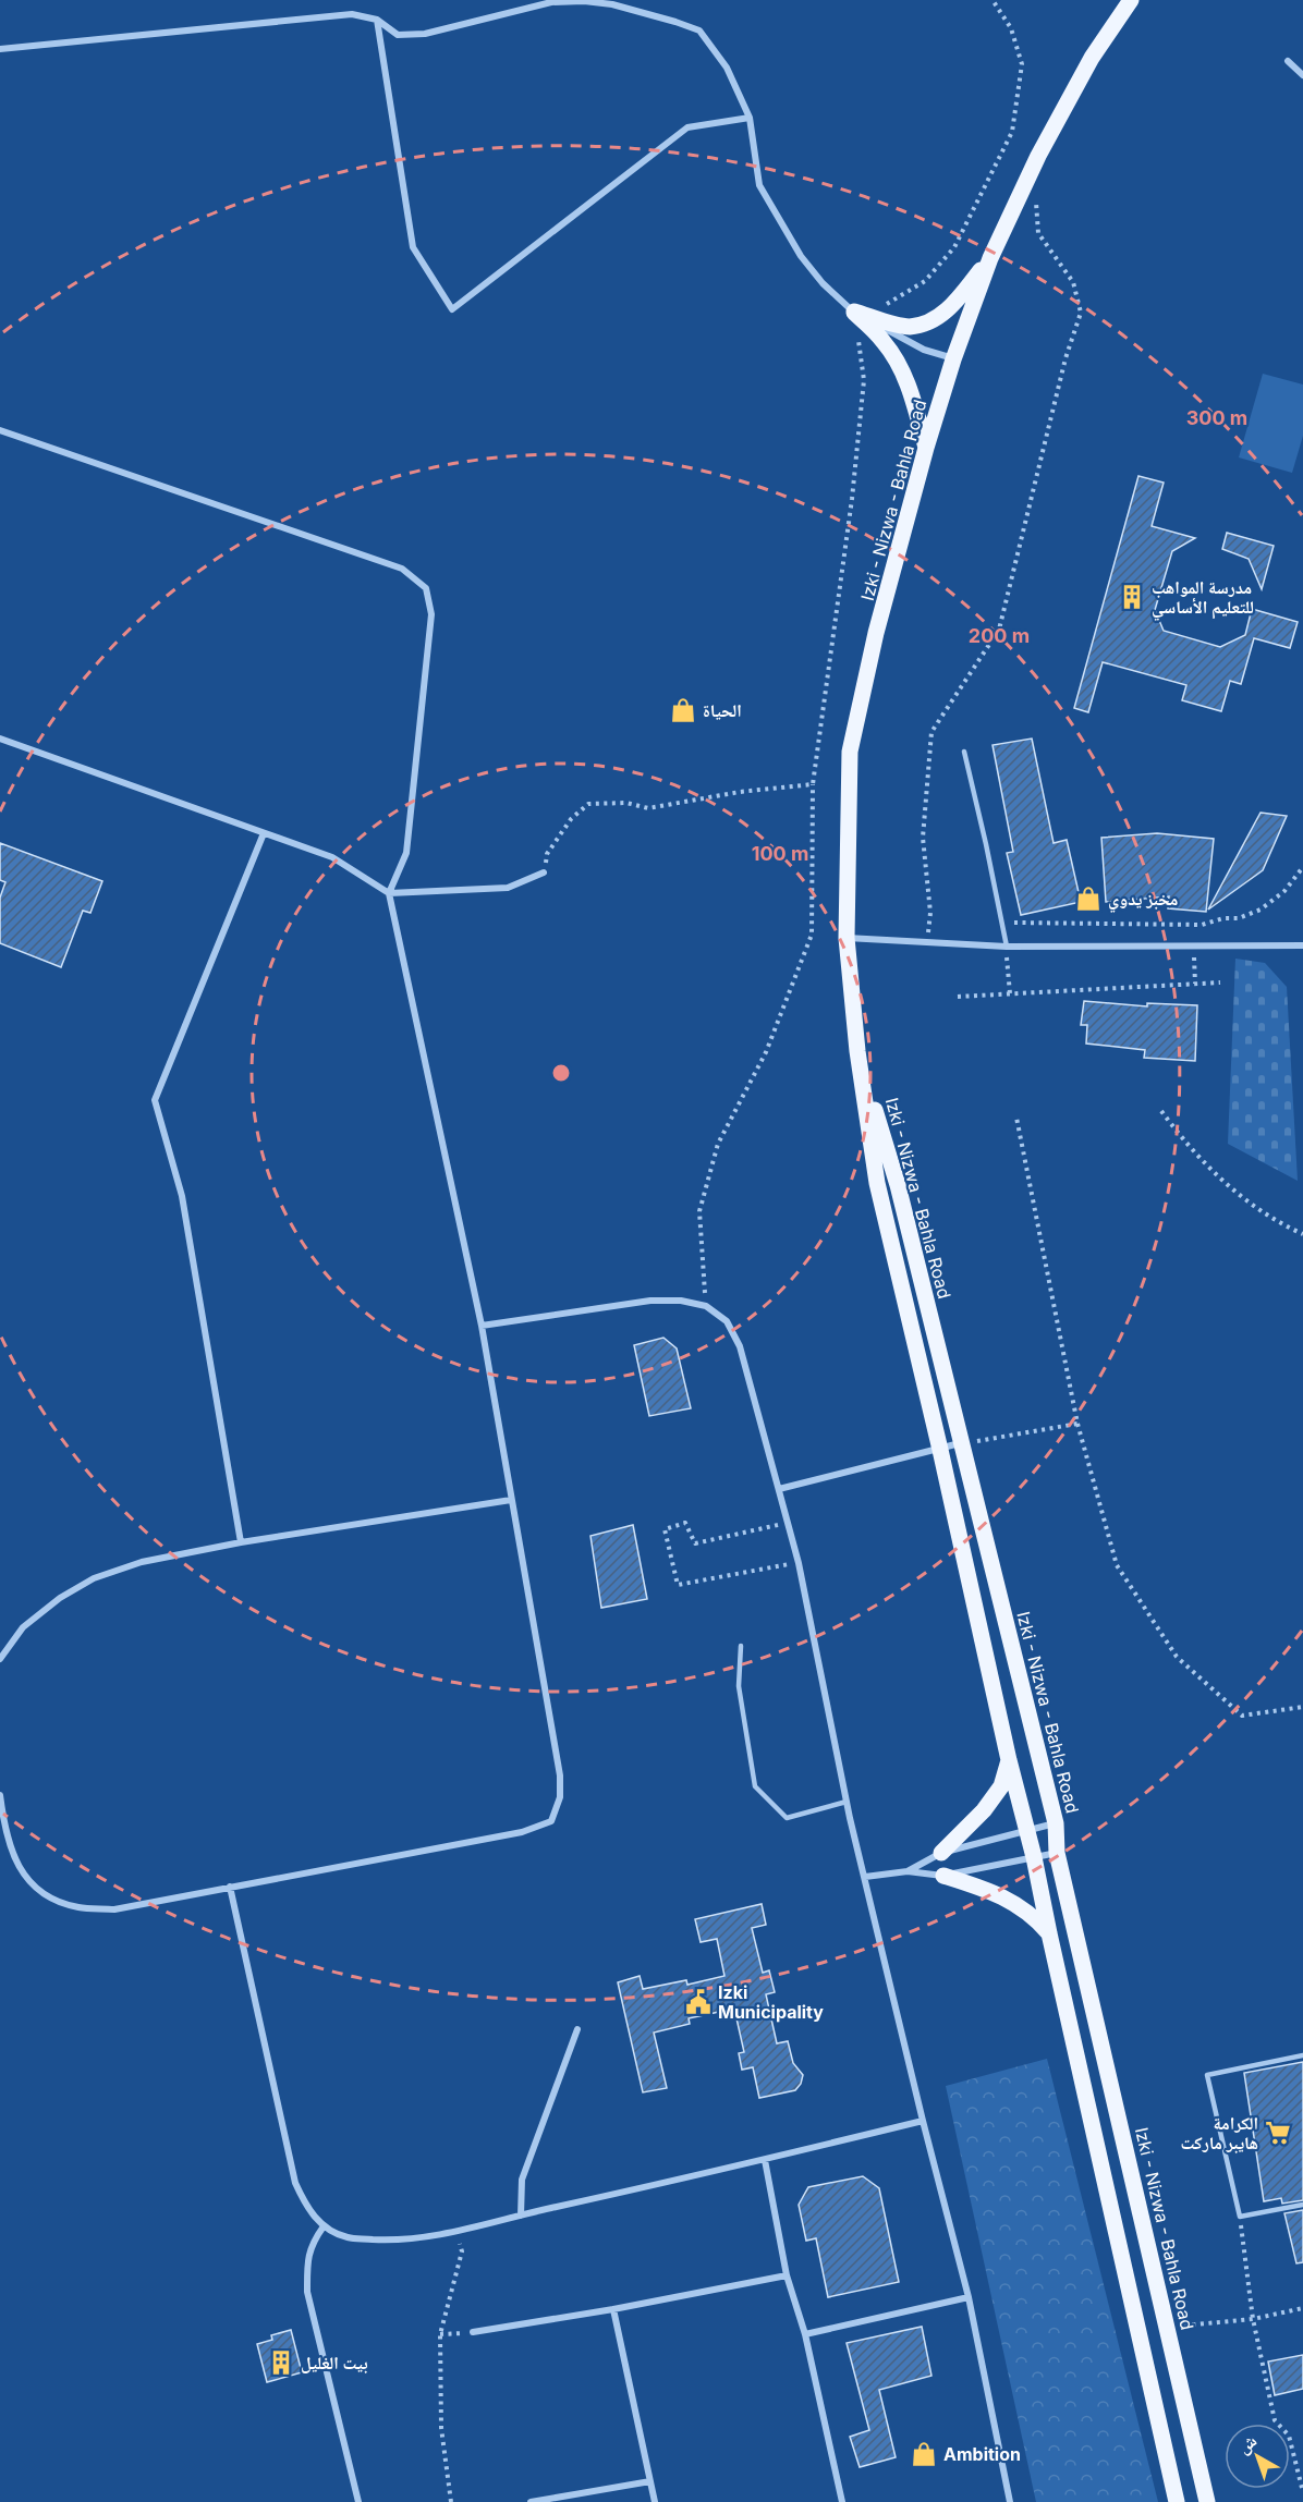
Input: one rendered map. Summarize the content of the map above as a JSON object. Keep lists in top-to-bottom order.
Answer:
{
  "streets": {
    "main road": ["Izki - Nizwa - Bahla Road"]
  },
  "places": {
    "building": ["مدرسة المواهب للتعليم الأساسي", "بيت الغليل"],
    "shop": ["الحياة", "مخبز يدوي", "Ambition"],
    "public building": ["Izki Municipality"],
    "supermarket": ["الكرامة هايبر ماركت"]
  },
  "north": "top left",
  "rings": ["300 m", "200 m", "100 m"]
}
